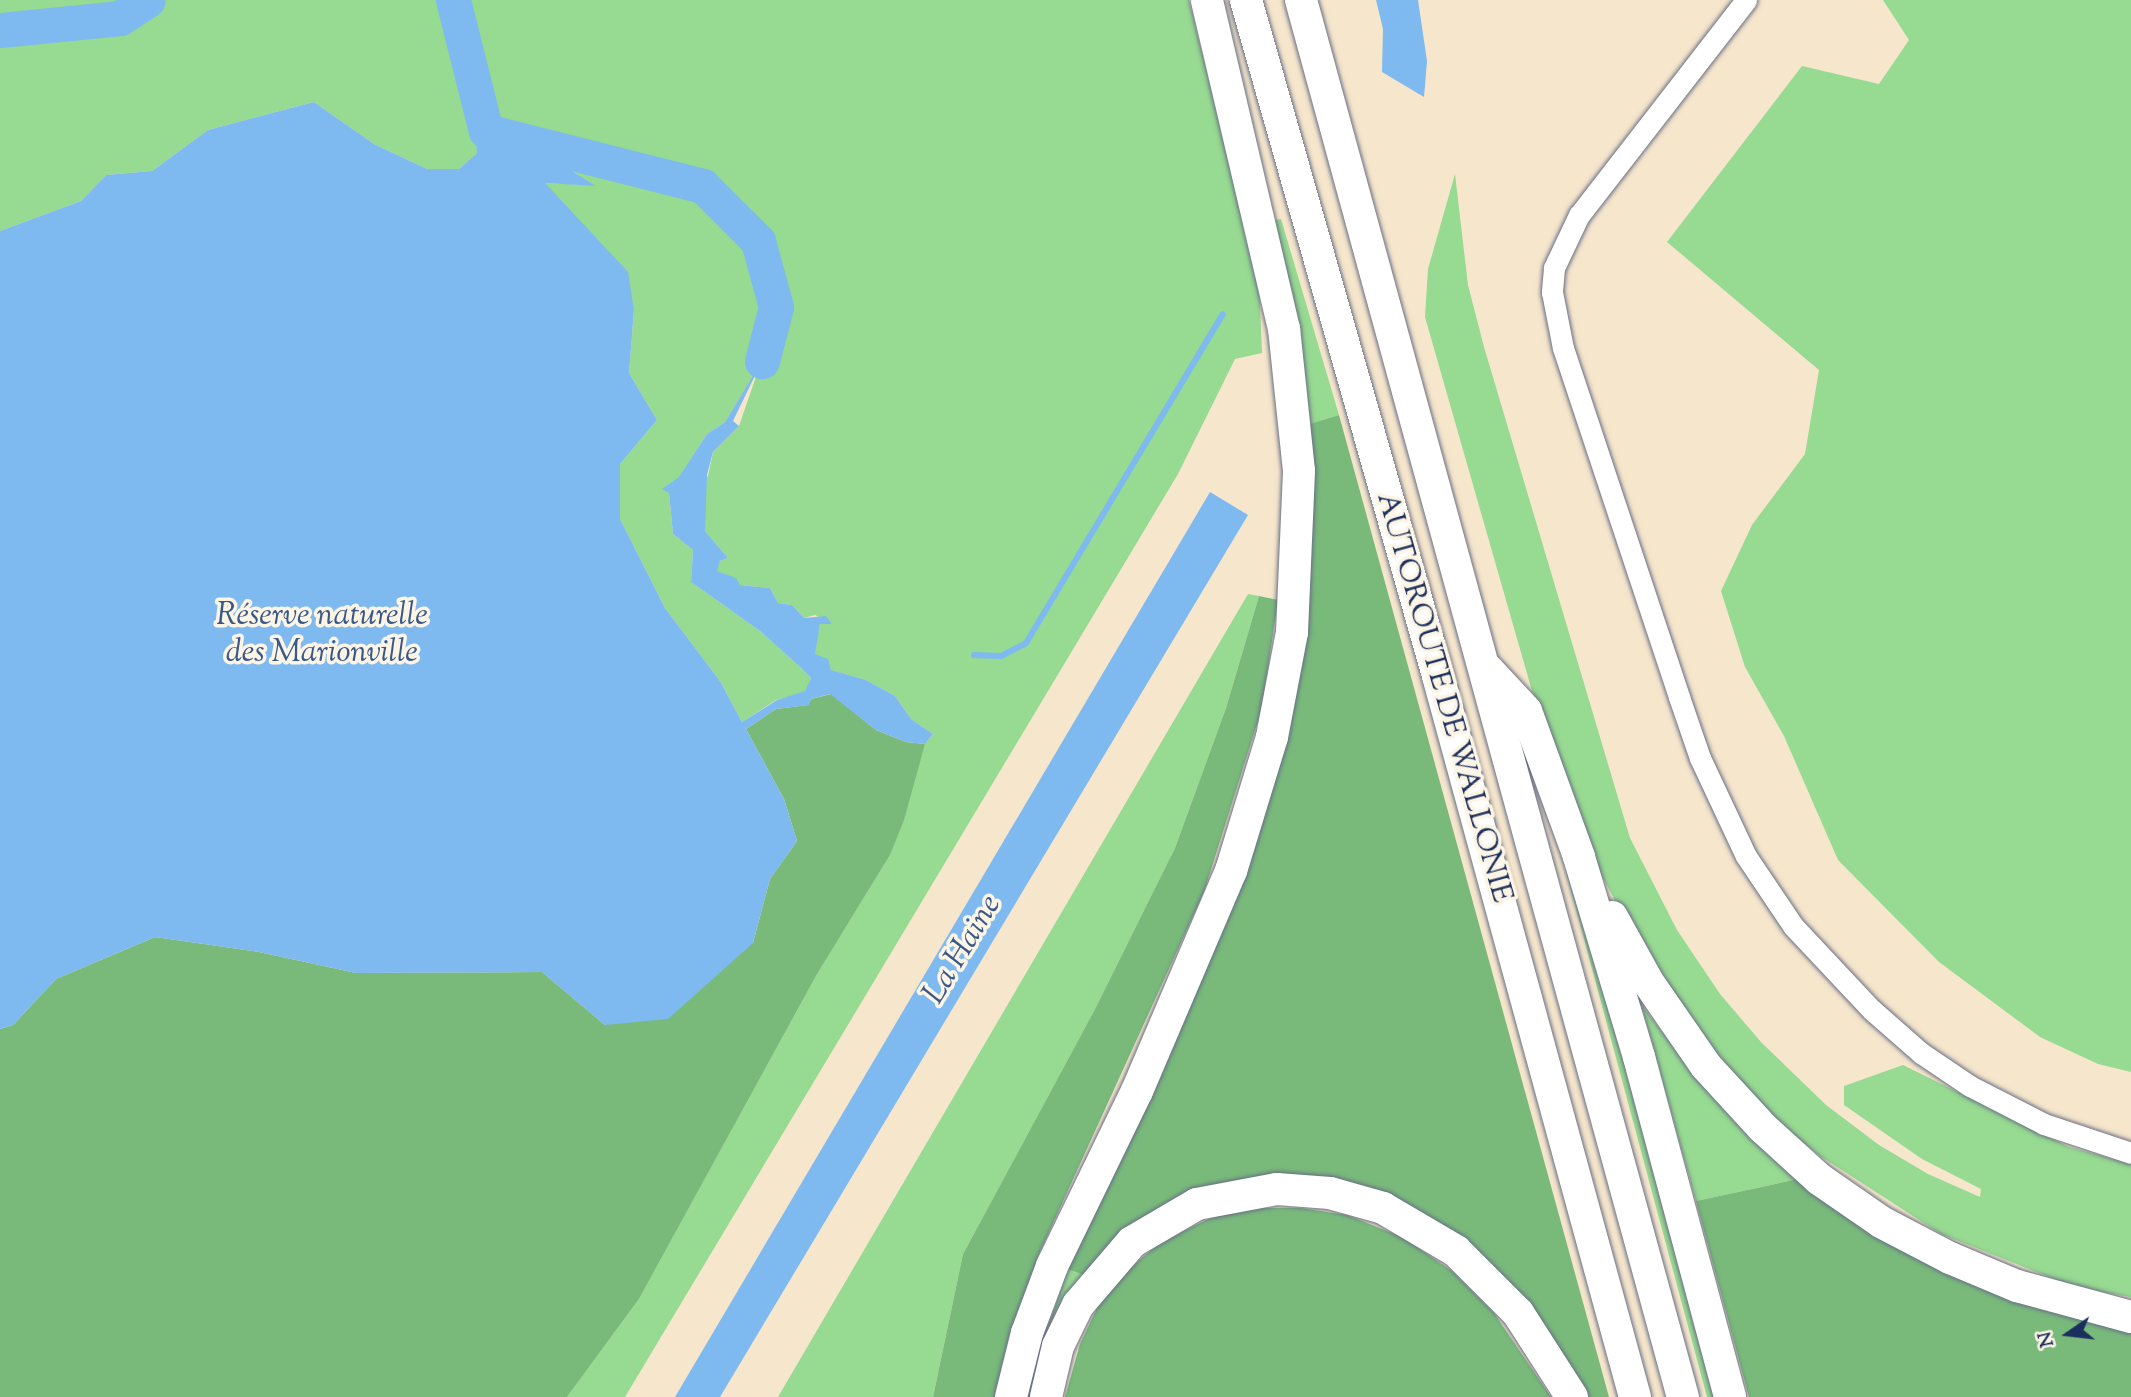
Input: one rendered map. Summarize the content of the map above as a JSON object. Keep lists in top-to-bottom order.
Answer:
{
  "streets": {
    "highway": ["AUTOROUTE DE WALLONIE"]
  },
  "water": ["Réserve naturelle des Marionville", "La Haine"],
  "north": "left"
}
